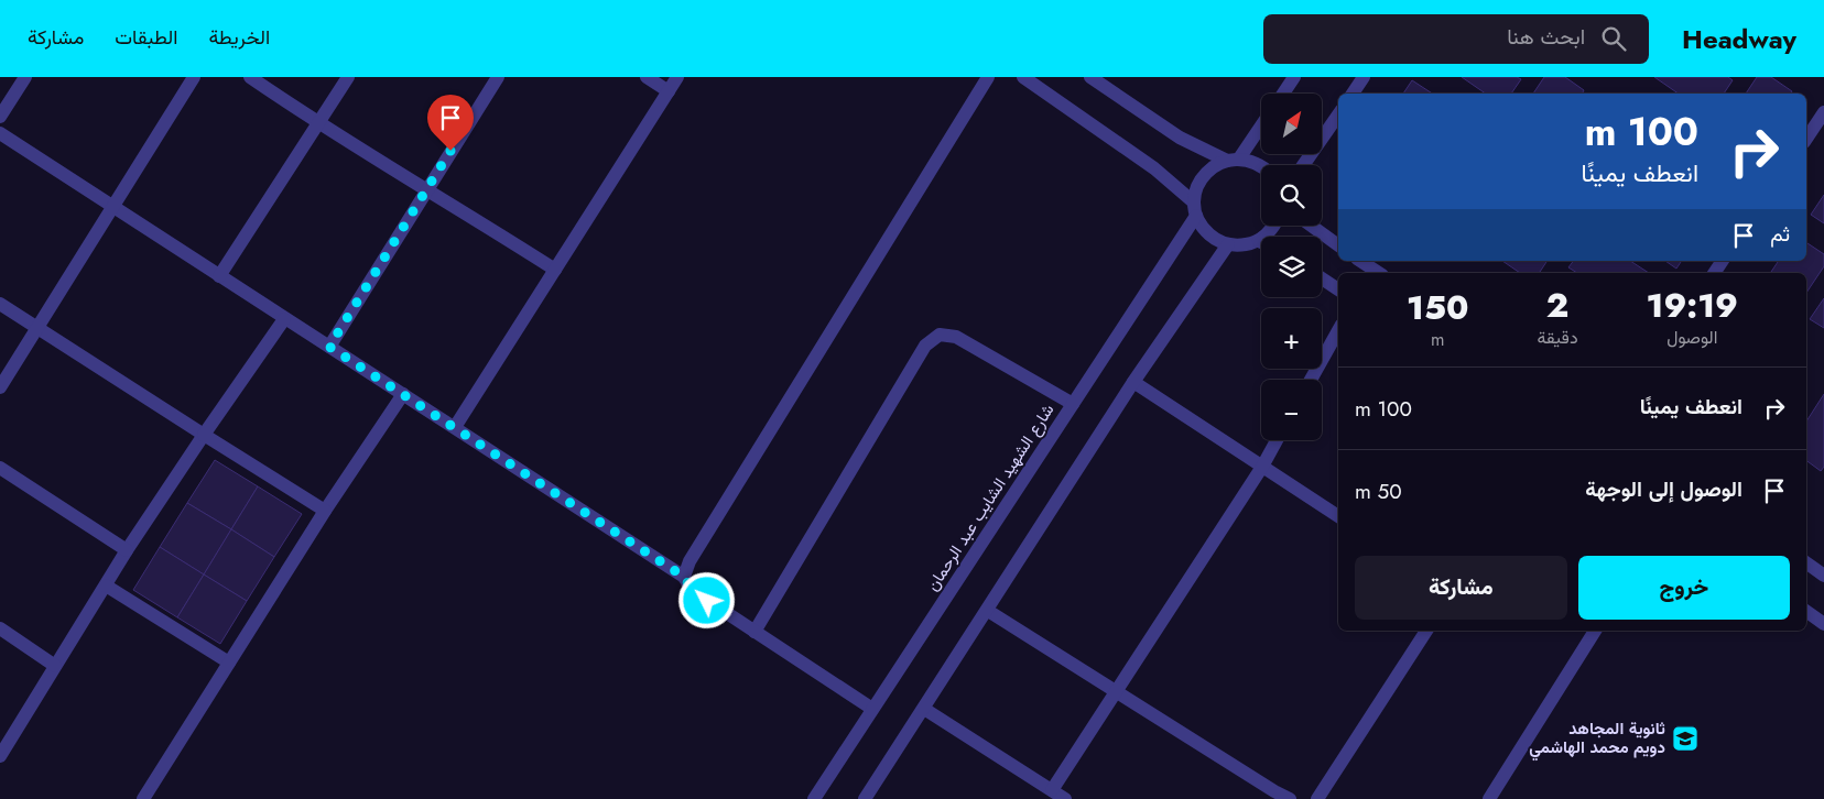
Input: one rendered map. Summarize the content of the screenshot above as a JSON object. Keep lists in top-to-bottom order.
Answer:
{
  "streets": {
    "street": ["شارع الشهيد الشايب عبد الرحمان"]
  },
  "places": {
    "school or university": ["ثانوية المجاهد دويم محمد الهاشمي"]
  },
  "north": "top right",
  "page": {
    "header": "Headway",
    "search": "ابحث هنا",
    "nav": ["الخريطة", "الطبقات", "مشاركة"],
    "map_buttons": ["+", "−"],
    "turn": ["100 m", "انعطف يمينًا"],
    "then": "ثم",
    "eta": [
      "19:19",
      "الوصول",
      "2",
      "دقيقة",
      "150",
      "m"
    ],
    "list": [
      {
        "name": "انعطف يمينًا",
        "value": "100 m"
      },
      {
        "name": "الوصول إلى الوجهة",
        "value": "50 m"
      }
    ],
    "buttons": ["خروج", "مشاركة"]
  }
}
